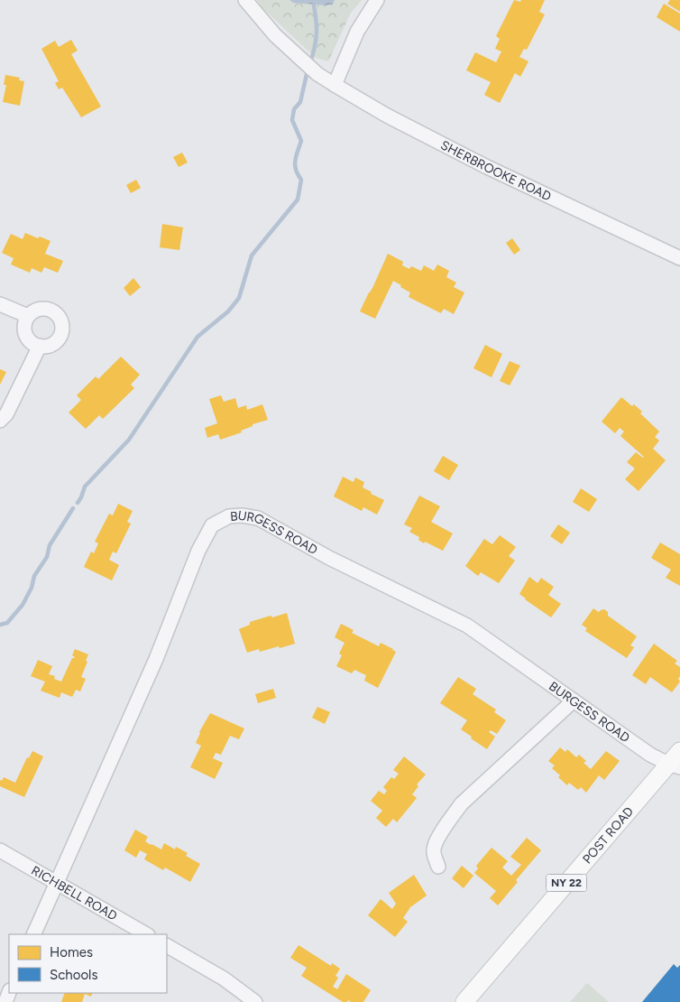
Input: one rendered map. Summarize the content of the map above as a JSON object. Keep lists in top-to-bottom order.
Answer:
{
  "streets": {
    "main road": ["POST ROAD", "NY 22"],
    "street": ["SHERBROOKE ROAD", "BURGESS ROAD", "RICHBELL ROAD"]
  },
  "crossings": [
    ["BURGESS ROAD", "POST ROAD"],
    ["BURGESS ROAD", "RICHBELL ROAD"]
  ],
  "legend": ["Homes", "Schools"]
}
